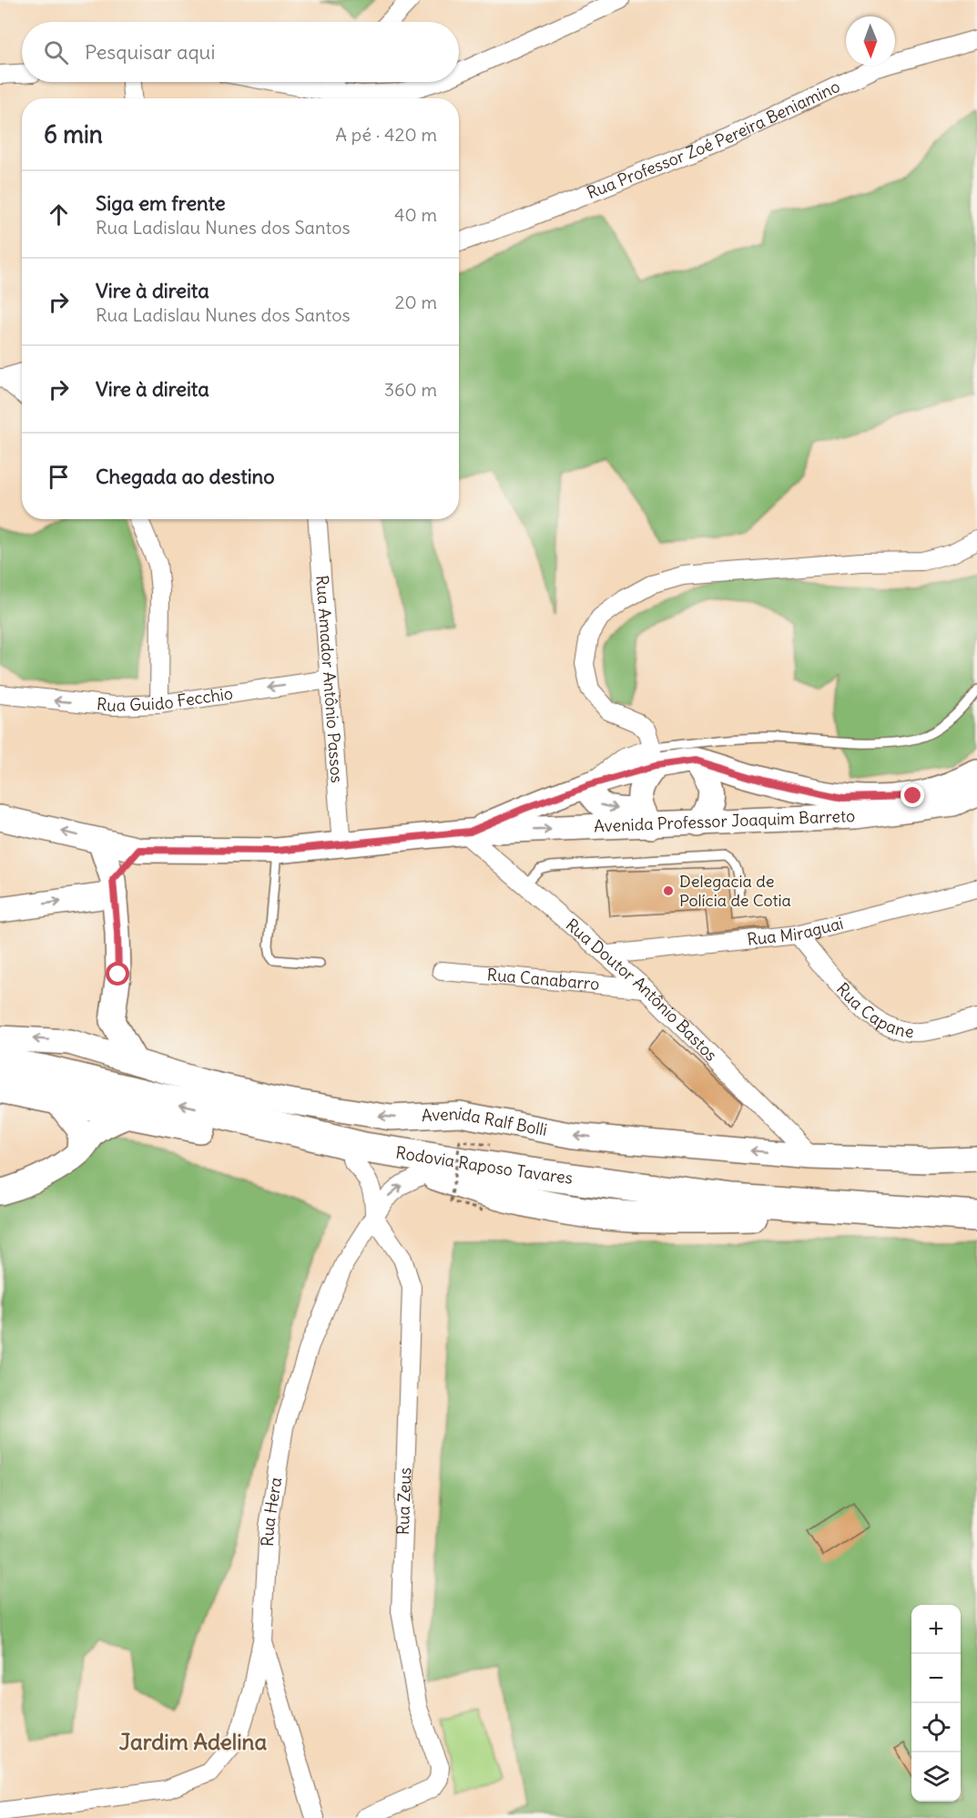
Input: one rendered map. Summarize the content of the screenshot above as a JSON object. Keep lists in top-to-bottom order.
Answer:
{
  "streets": {
    "highway": ["Rodovia Raposo Tavares"],
    "main road": ["Avenida Professor Joaquim Barreto", "Avenida Ralf Bolli"],
    "street": [
      "Rua Professor Zoé Pereira Beniamino",
      "Rua Amador Antônio Passos",
      "Rua Guido Fecchio",
      "Rua Miraguai",
      "Rua Canabarro",
      "Rua Doutor Antônio Bastos",
      "Rua Capane",
      "Rua Zeus",
      "Rua Hera"
    ]
  },
  "crossings": [
    ["Rua Amador Antônio Passos", "Rua Guido Fecchio"],
    ["Rua Amador Antônio Passos", "Avenida Professor Joaquim Barreto"],
    ["Avenida Professor Joaquim Barreto", "Rua Doutor Antônio Bastos"],
    ["Rua Miraguai", "Rua Doutor Antônio Bastos"],
    ["Rua Miraguai", "Rua Capane"],
    ["Rua Canabarro", "Rua Doutor Antônio Bastos"],
    ["Rua Doutor Antônio Bastos", "Avenida Ralf Bolli"],
    ["Rodovia Raposo Tavares", "Rua Hera"],
    ["Rua Zeus", "Rua Hera"]
  ],
  "one_way": ["Rua Guido Fecchio", "Avenida Ralf Bolli"],
  "districts": ["Jardim Adelina"],
  "places": ["Delegacia de Polícia de Cotia"],
  "north": "bottom",
  "page": {
    "search": "Pesquisar aqui",
    "heading": ["6 min", "A pé · 420 m"],
    "list": [
      ["Siga em frente", "Rua Ladislau Nunes dos Santos", "40 m"],
      ["Vire à direita", "Rua Ladislau Nunes dos Santos", "20 m"],
      ["Vire à direita", "360 m"],
      "Chegada ao destino"
    ],
    "map_buttons": ["+", "−"]
  }
}
